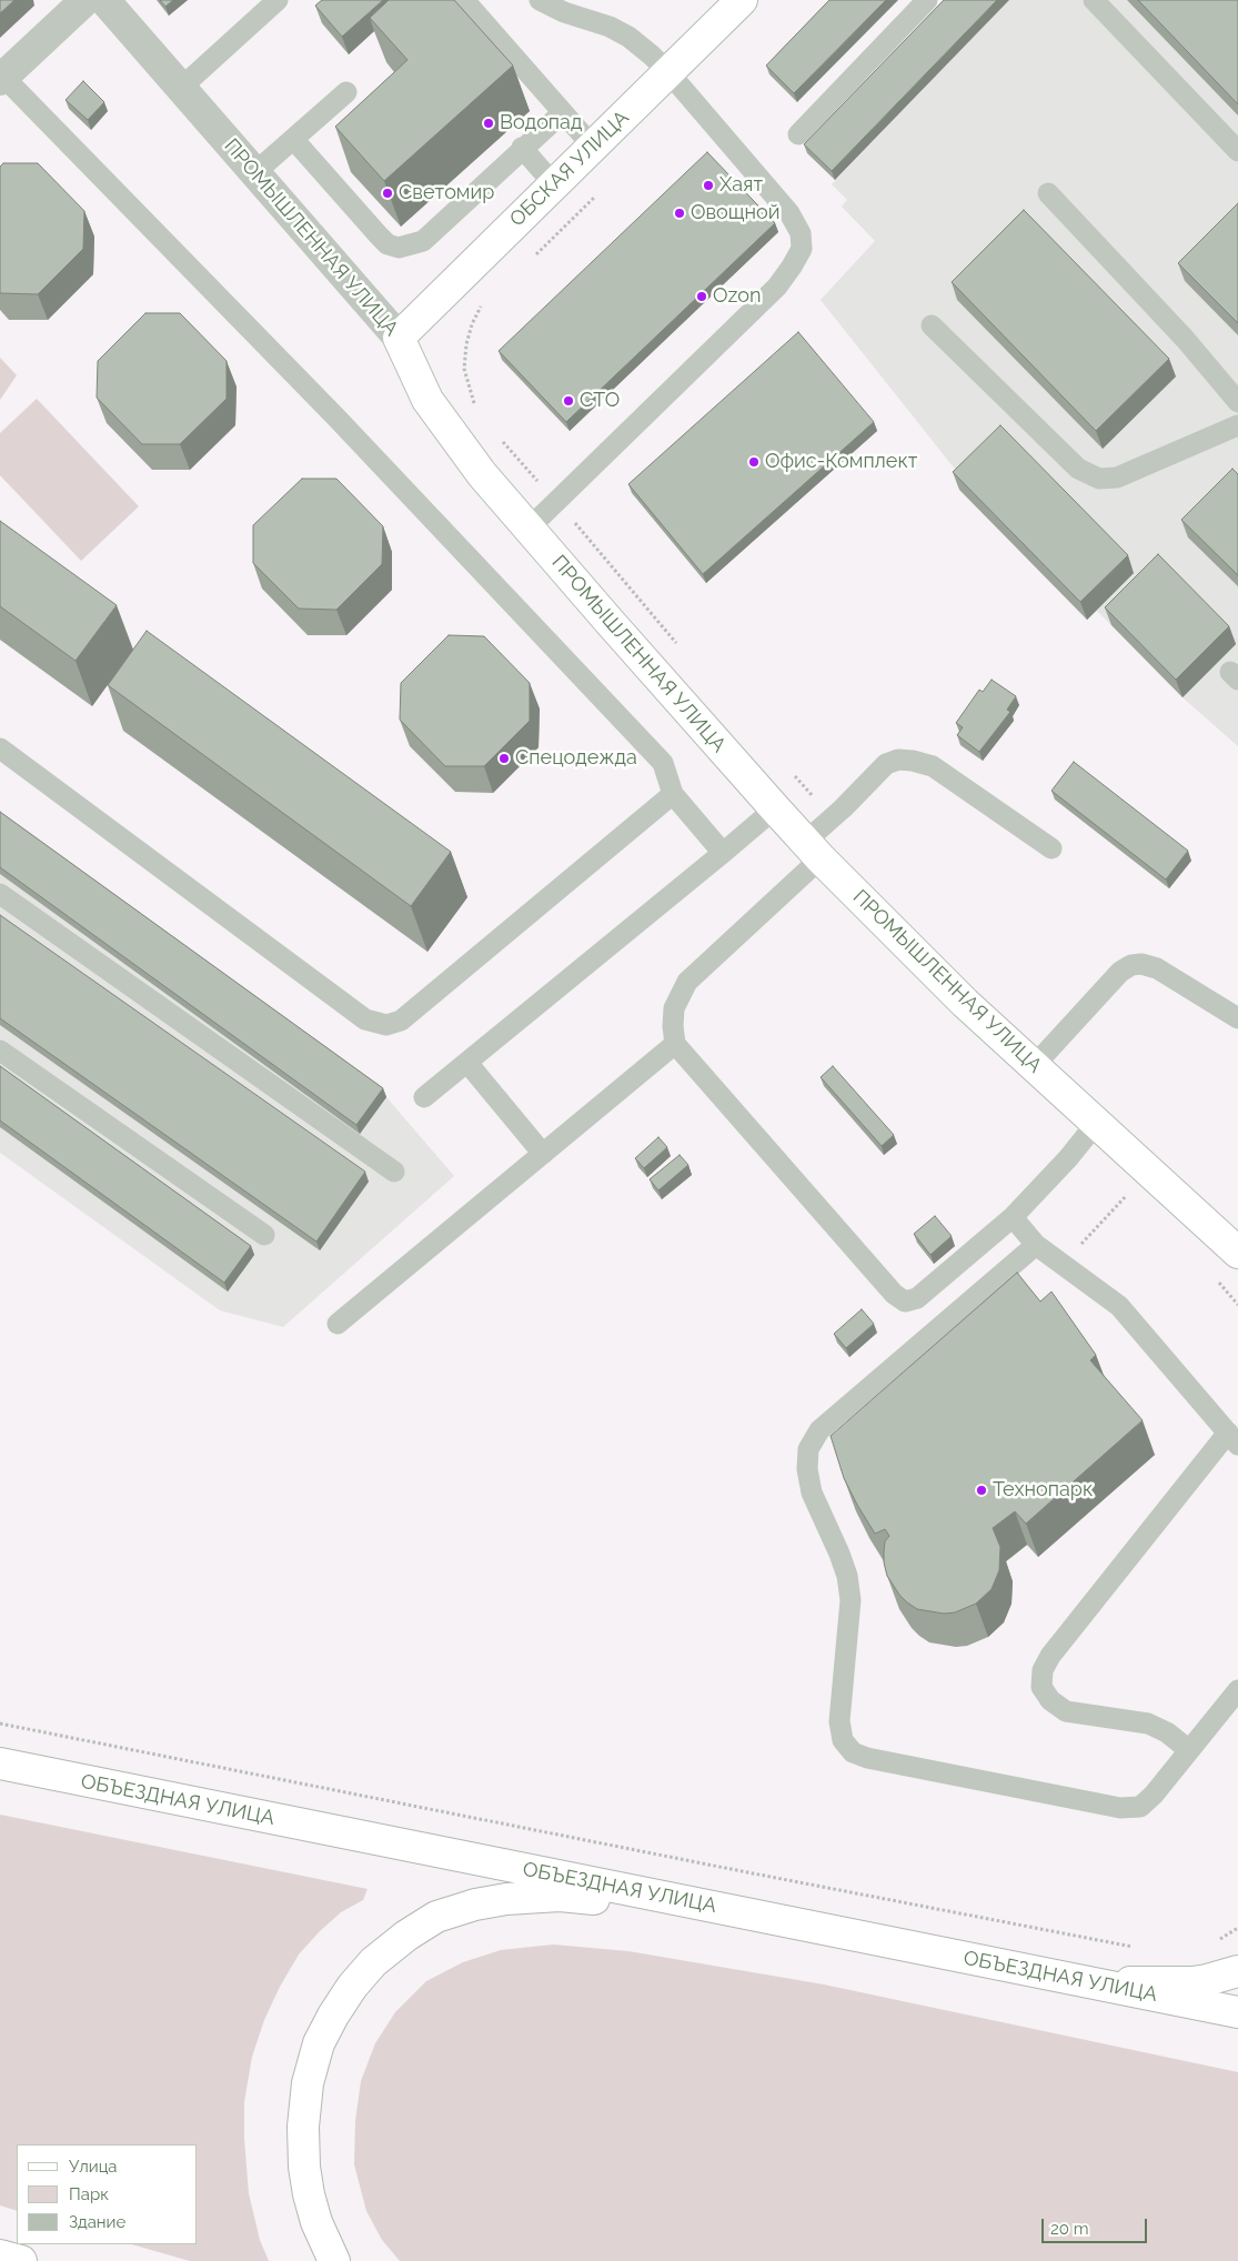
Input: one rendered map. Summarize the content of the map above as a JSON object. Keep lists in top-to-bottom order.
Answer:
{
  "streets": {
    "main road": ["ОБСКАЯ УЛИЦА", "ПРОМЫШЛЕННАЯ УЛИЦА", "ОБЪЕЗДНАЯ УЛИЦА"]
  },
  "crossings": [
    ["ОБСКАЯ УЛИЦА", "ПРОМЫШЛЕННАЯ УЛИЦА"]
  ],
  "places": [
    "Водопад",
    "Хаят",
    "Светомир",
    "Овощной",
    "Ozon",
    "СТО",
    "Офис-Комплект",
    "Спецодежда",
    "Технопарк"
  ],
  "legend": ["Улица", "Парк", "Здание"],
  "scale_bar": "20 m"
}
